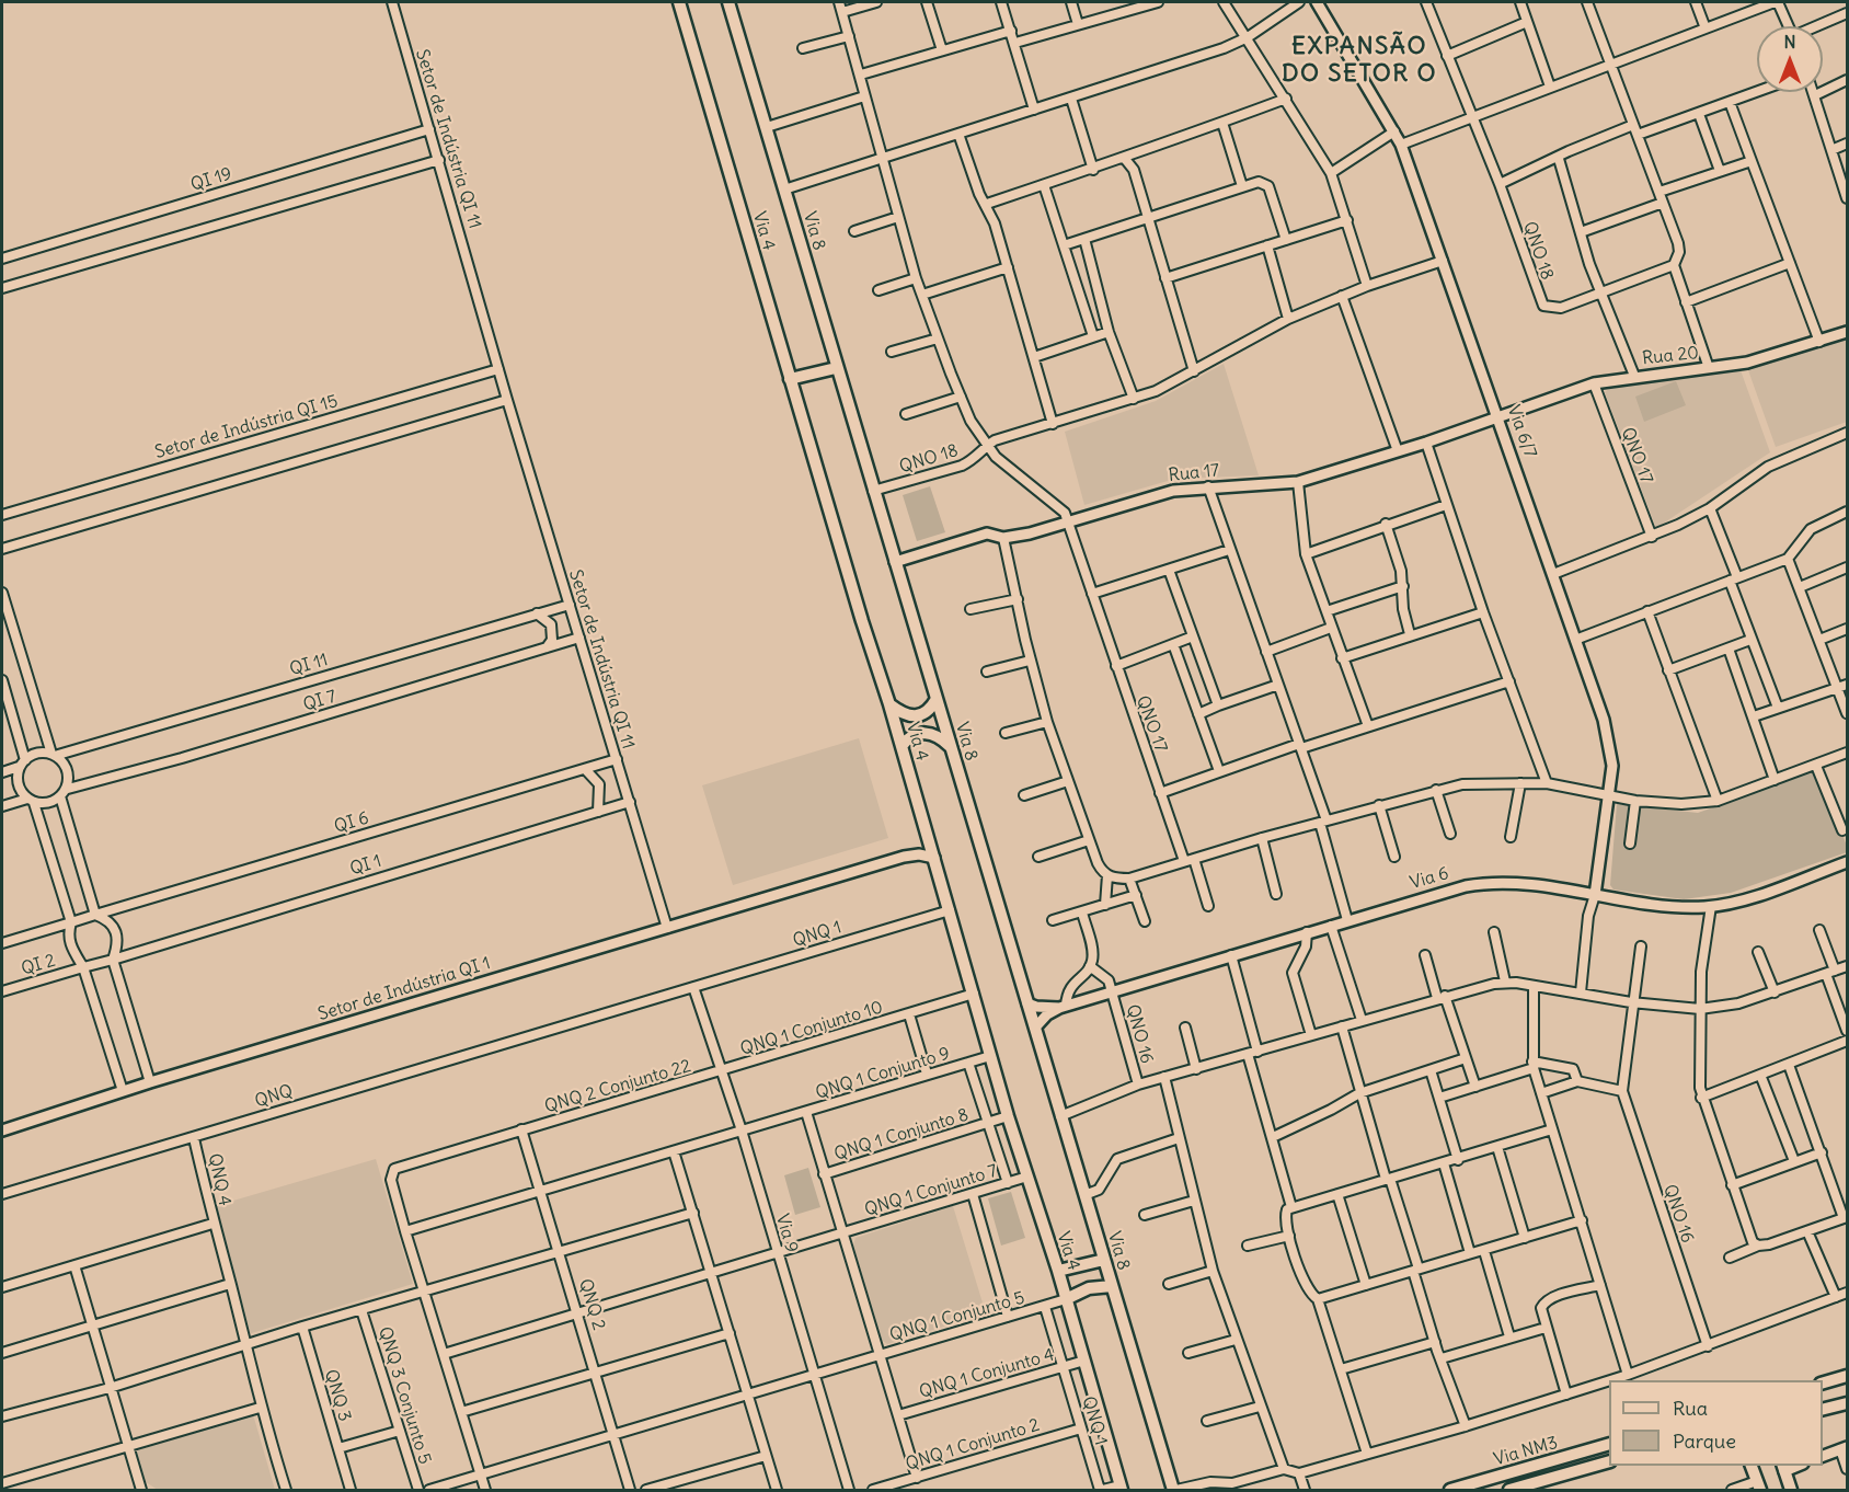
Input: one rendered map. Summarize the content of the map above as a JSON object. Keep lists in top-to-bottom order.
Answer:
{
  "streets": {
    "main road": ["Via 4", "Via 8", "Via NM3"],
    "street": [
      "Setor de Indústria QI 11",
      "QI 19",
      "QNO 18",
      "Rua 20",
      "Setor de Indústria QI 15",
      "Via 6/7",
      "QNO 17",
      "Rua 17",
      "QI 11",
      "QI 7",
      "QI 6",
      "QI 1",
      "Via 6",
      "QNQ 1",
      "QI 2",
      "Setor de Indústria QI 1",
      "QNQ 1 Conjunto 10",
      "QNO 16",
      "QNQ 1 Conjunto 9",
      "QNQ 2 Conjunto 22",
      "QNQ",
      "QNQ 1 Conjunto 8",
      "QNQ 4",
      "QNQ 1 Conjunto 7",
      "Via 9",
      "QNQ 2",
      "QNQ 1 Conjunto 5",
      "QNQ 1 Conjunto 4",
      "QNQ 3",
      "QNQ 3 Conjunto 5",
      "QNQ 1 Conjunto 2"
    ]
  },
  "crossings": [
    ["Setor de Indústria QI 11", "QI 19"],
    ["Setor de Indústria QI 11", "Setor de Indústria QI 15"],
    ["Setor de Indústria QI 11", "QI 11"],
    ["Setor de Indústria QI 11", "QI 7"],
    ["Setor de Indústria QI 11", "QI 6"],
    ["Setor de Indústria QI 11", "QI 1"],
    ["Setor de Indústria QI 11", "Setor de Indústria QI 1"],
    ["Via 4", "QNQ 1"],
    ["Via 4", "QNQ 1 Conjunto 7"],
    ["Via 4", "QNQ 1 Conjunto 4"],
    ["Via 8", "QNO 18"],
    ["Via 8", "Rua 17"],
    ["Via 8", "Via 6"],
    ["Via 8", "QNO 16"],
    ["QNO 18", "Via 6/7"],
    ["QNO 18", "QNO 17"],
    ["QNO 18", "Rua 17"],
    ["Rua 20", "Via 6/7"],
    ["Rua 20", "QNO 17"],
    ["Rua 20", "Rua 17"],
    ["Via 6/7", "Rua 17"],
    ["Via 6/7", "Via 6"],
    ["QNO 17", "Rua 17"],
    ["QI 11", "QI 7"],
    ["QI 6", "QI 1"],
    ["QI 6", "QI 2"],
    ["QI 1", "QI 2"],
    ["Via 6", "QNO 16"],
    ["QNQ 1", "QNQ"],
    ["QNQ 1", "Via 9"],
    ["QNQ 1", "QNQ 1 Conjunto 5"],
    ["QNQ 1", "QNQ 1 Conjunto 4"],
    ["QNQ 1", "QNQ 1 Conjunto 2"],
    ["QNQ 1 Conjunto 10", "QNQ 2 Conjunto 22"],
    ["QNQ 1 Conjunto 10", "Via 9"],
    ["QNQ 2 Conjunto 22", "Via 9"],
    ["QNQ 2 Conjunto 22", "QNQ 2"],
    ["QNQ", "QNQ 4"],
    ["QNQ", "Via 9"],
    ["QNQ 3", "QNQ 3 Conjunto 5"]
  ],
  "districts": ["EXPANSÃO DO SETOR O"],
  "legend": ["Rua", "Parque"],
  "north": "top"
}
